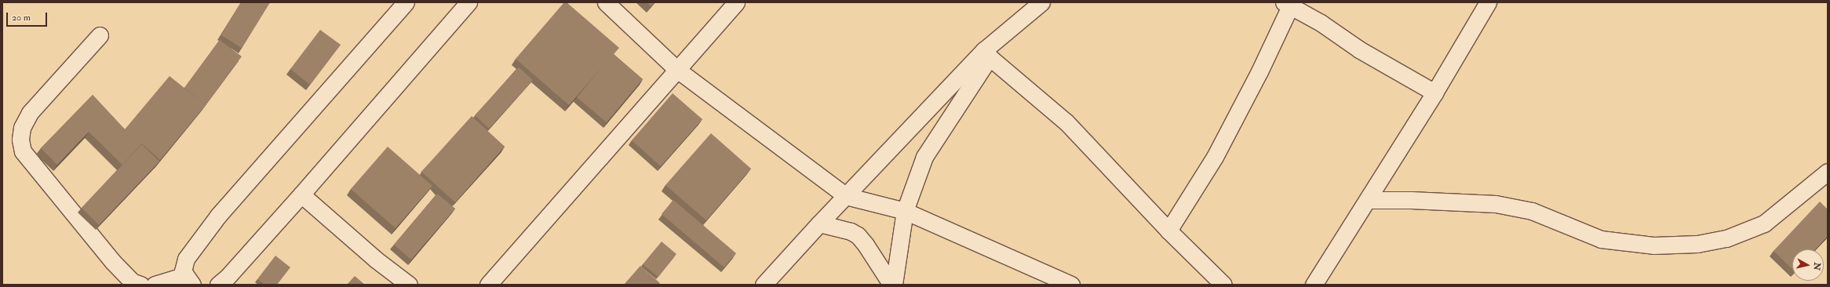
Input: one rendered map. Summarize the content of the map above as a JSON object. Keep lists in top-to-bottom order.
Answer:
{
  "scale_bar": "20 m",
  "north": "right"
}
